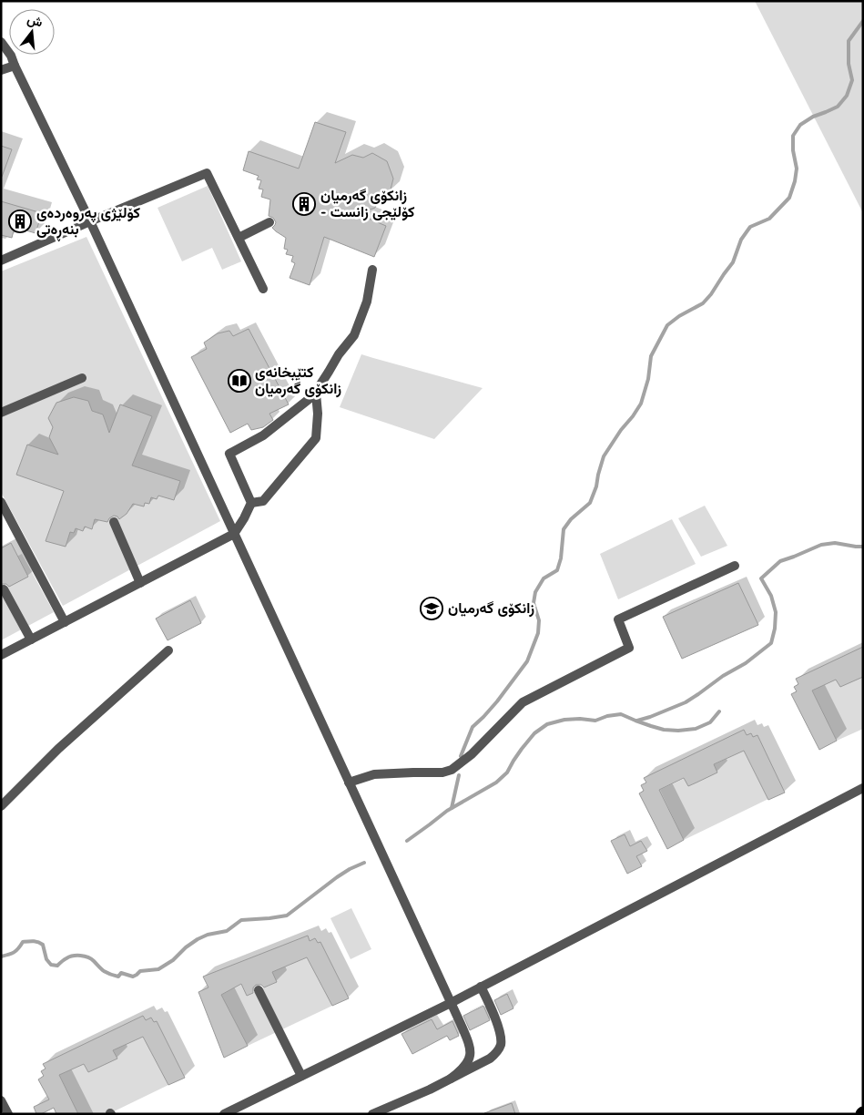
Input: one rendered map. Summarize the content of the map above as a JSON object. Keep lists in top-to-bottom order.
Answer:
{
  "places": {
    "building": ["زانکۆی گەرمیان - کۆلێجی زانست", "کۆلێژی پەروەردەی بنەڕەتی"],
    "library": ["کتێبخانەی زانکۆی گەرمیان"],
    "school or university": ["زانکۆی گەرمیان"]
  },
  "north": "top"
}
